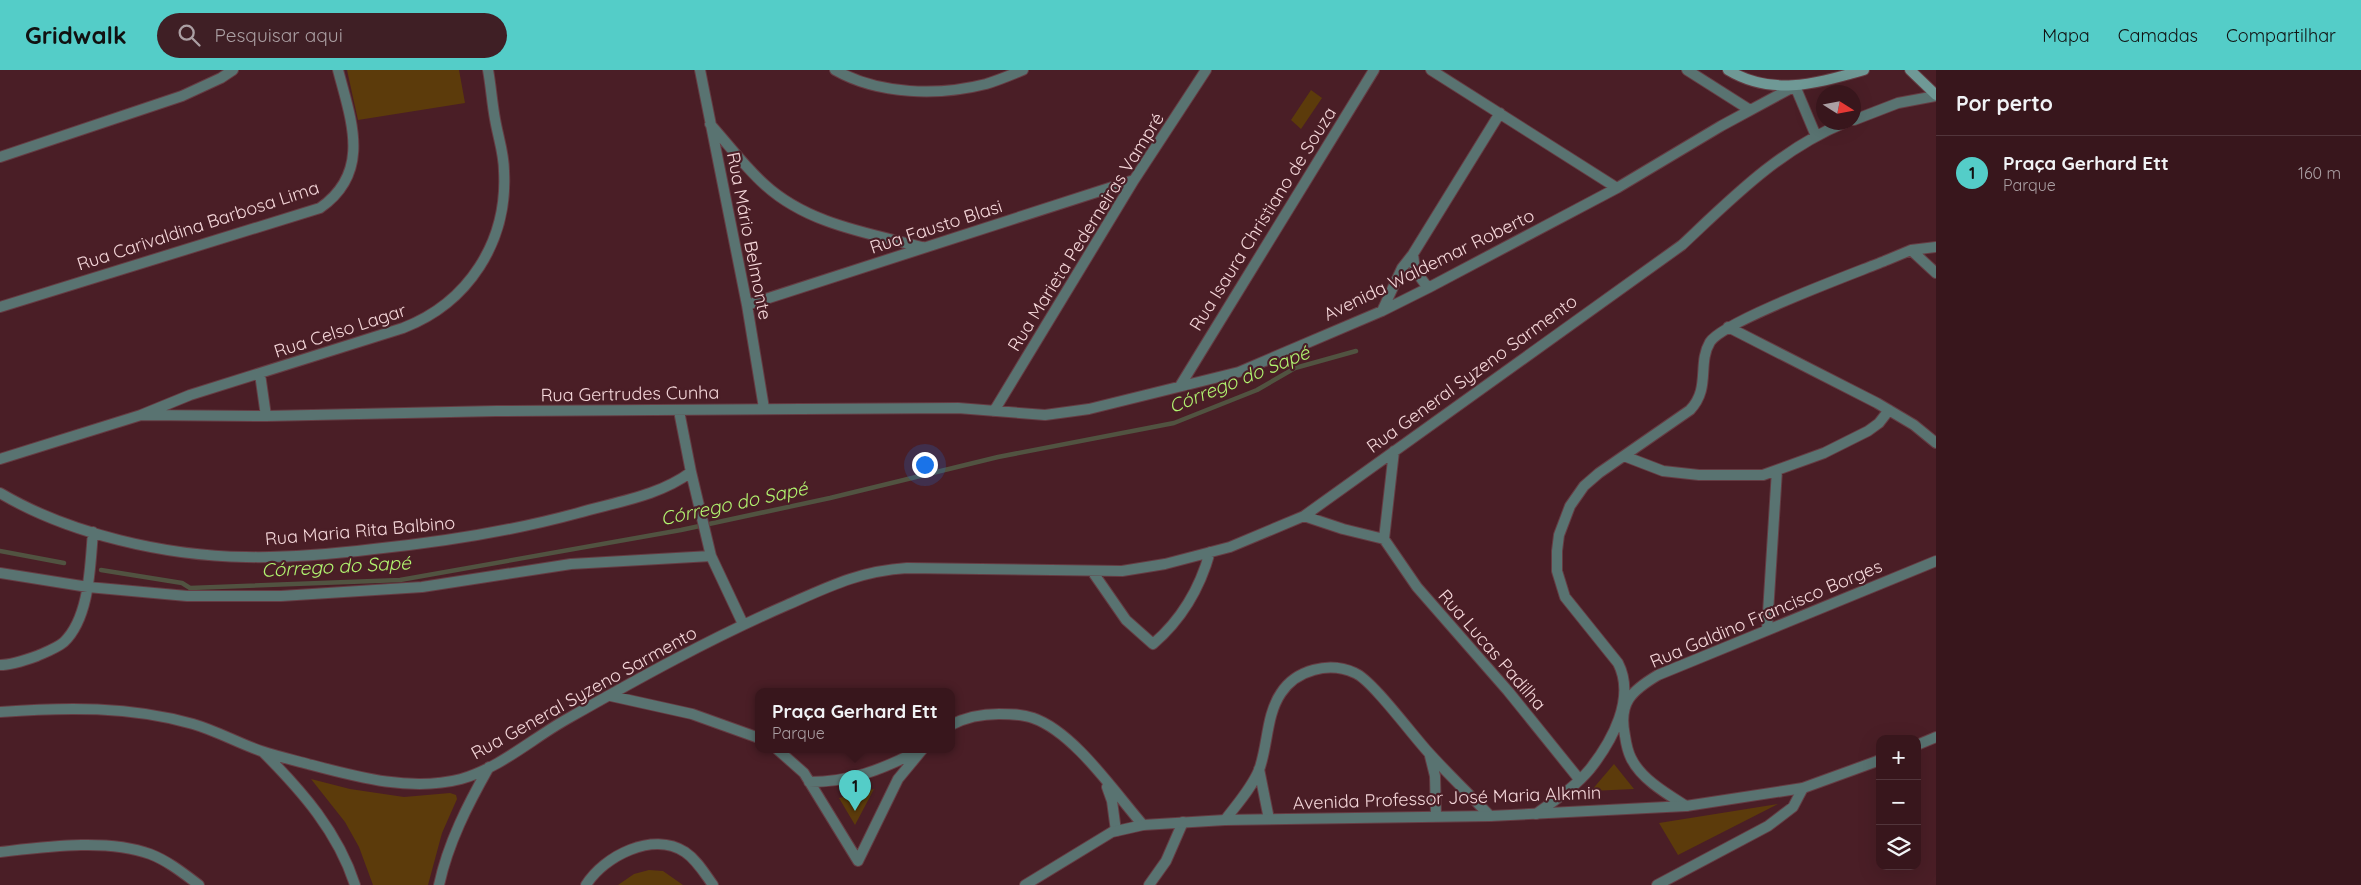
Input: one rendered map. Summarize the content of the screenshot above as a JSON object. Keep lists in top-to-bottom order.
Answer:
{
  "streets": {
    "main road": ["Avenida Waldemar Roberto"],
    "street": [
      "Rua Isaura Christiano de Souza",
      "Rua Carivaldina Barbosa Lima",
      "Rua Fausto Blasi",
      "Rua Marieta Pederneiras Vampré",
      "Rua Mário Belmonte",
      "Rua Celso Lagar",
      "Rua General Syzeno Sarmento",
      "Rua Gertrudes Cunha",
      "Rua Maria Rita Balbino",
      "Rua Galdino Francisco Borges",
      "Rua Lucas Padilha",
      "Avenida Professor José Maria Alkmin"
    ]
  },
  "crossings": [
    ["Rua Isaura Christiano de Souza", "Avenida Waldemar Roberto"],
    ["Rua Fausto Blasi", "Rua Marieta Pederneiras Vampré"],
    ["Rua Fausto Blasi", "Rua Mário Belmonte"],
    ["Rua Marieta Pederneiras Vampré", "Avenida Waldemar Roberto"],
    ["Rua Marieta Pederneiras Vampré", "Rua Gertrudes Cunha"],
    ["Rua Mário Belmonte", "Rua Gertrudes Cunha"],
    ["Avenida Waldemar Roberto", "Rua Gertrudes Cunha"],
    ["Rua Celso Lagar", "Rua Gertrudes Cunha"],
    ["Rua Galdino Francisco Borges", "Rua Lucas Padilha"],
    ["Rua Galdino Francisco Borges", "Avenida Professor José Maria Alkmin"]
  ],
  "water": ["Córrego do Sapé"],
  "north": "right",
  "page": {
    "header": "Gridwalk",
    "search": "Pesquisar aqui",
    "nav": ["Mapa", "Camadas", "Compartilhar"],
    "heading": "Por perto",
    "list": [
      {
        "mark": "1",
        "name": "Praça Gerhard Ett",
        "note": "Parque",
        "value": "160 m"
      }
    ],
    "popup": ["Praça Gerhard Ett", "Parque"],
    "map_buttons": ["+", "−"],
    "pins": "1"
  }
}
